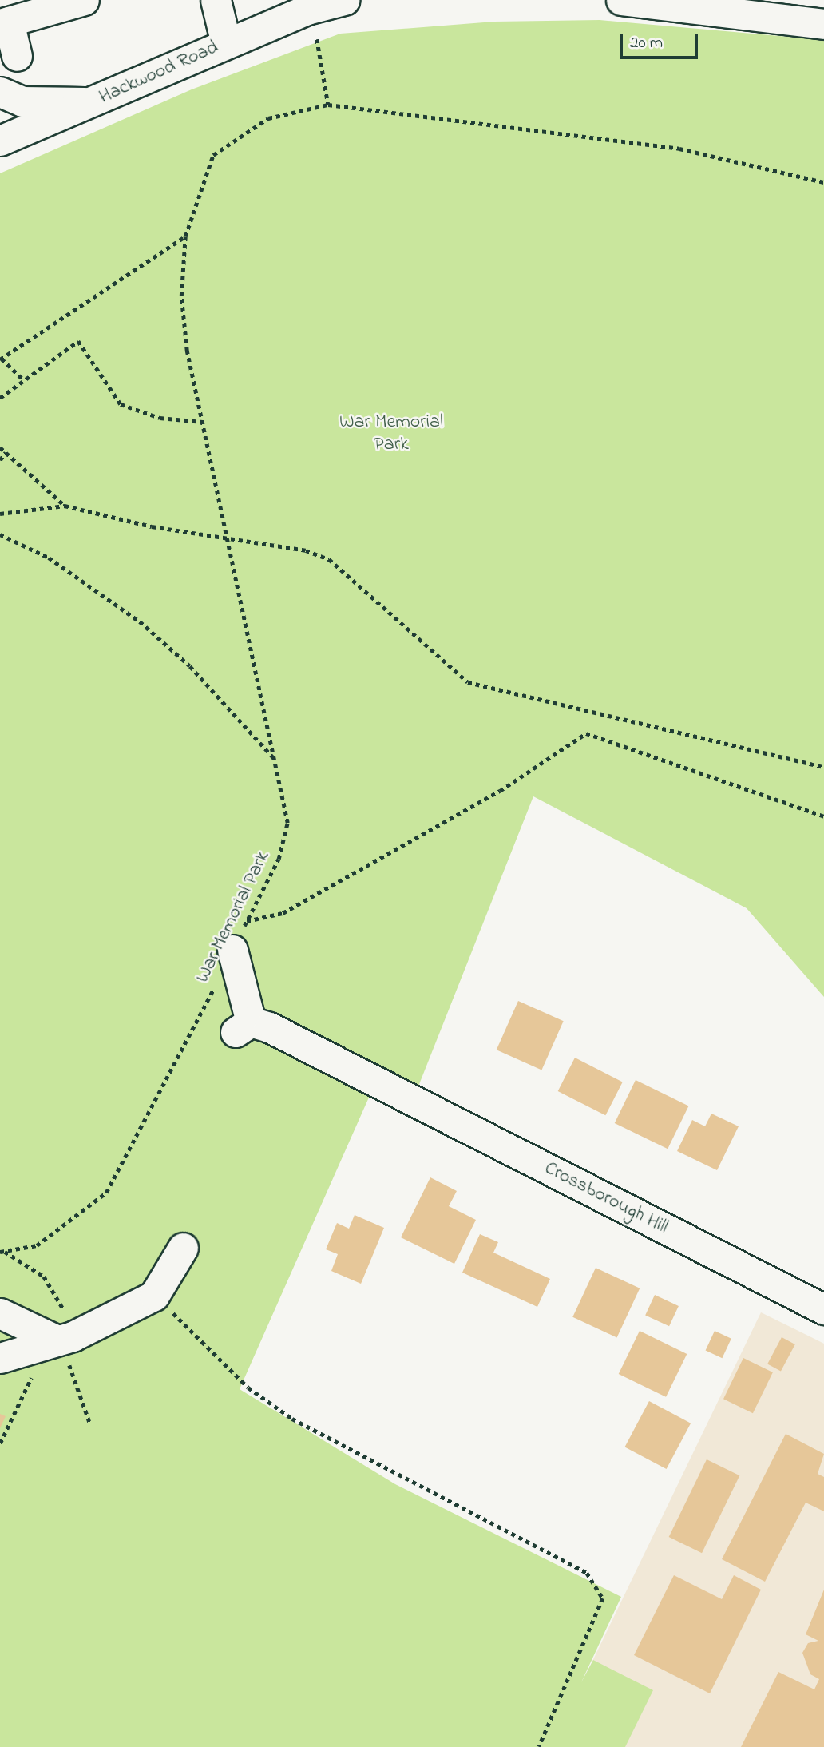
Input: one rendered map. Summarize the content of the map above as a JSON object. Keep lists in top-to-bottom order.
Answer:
{
  "streets": {
    "street": ["Hackwood Road", "Crossborough Hill"],
    "path": ["War Memorial Park"]
  },
  "crossings": [
    ["War Memorial Park", "Crossborough Hill"]
  ],
  "parks": ["War Memorial Park"],
  "scale_bar": "20 m"
}
